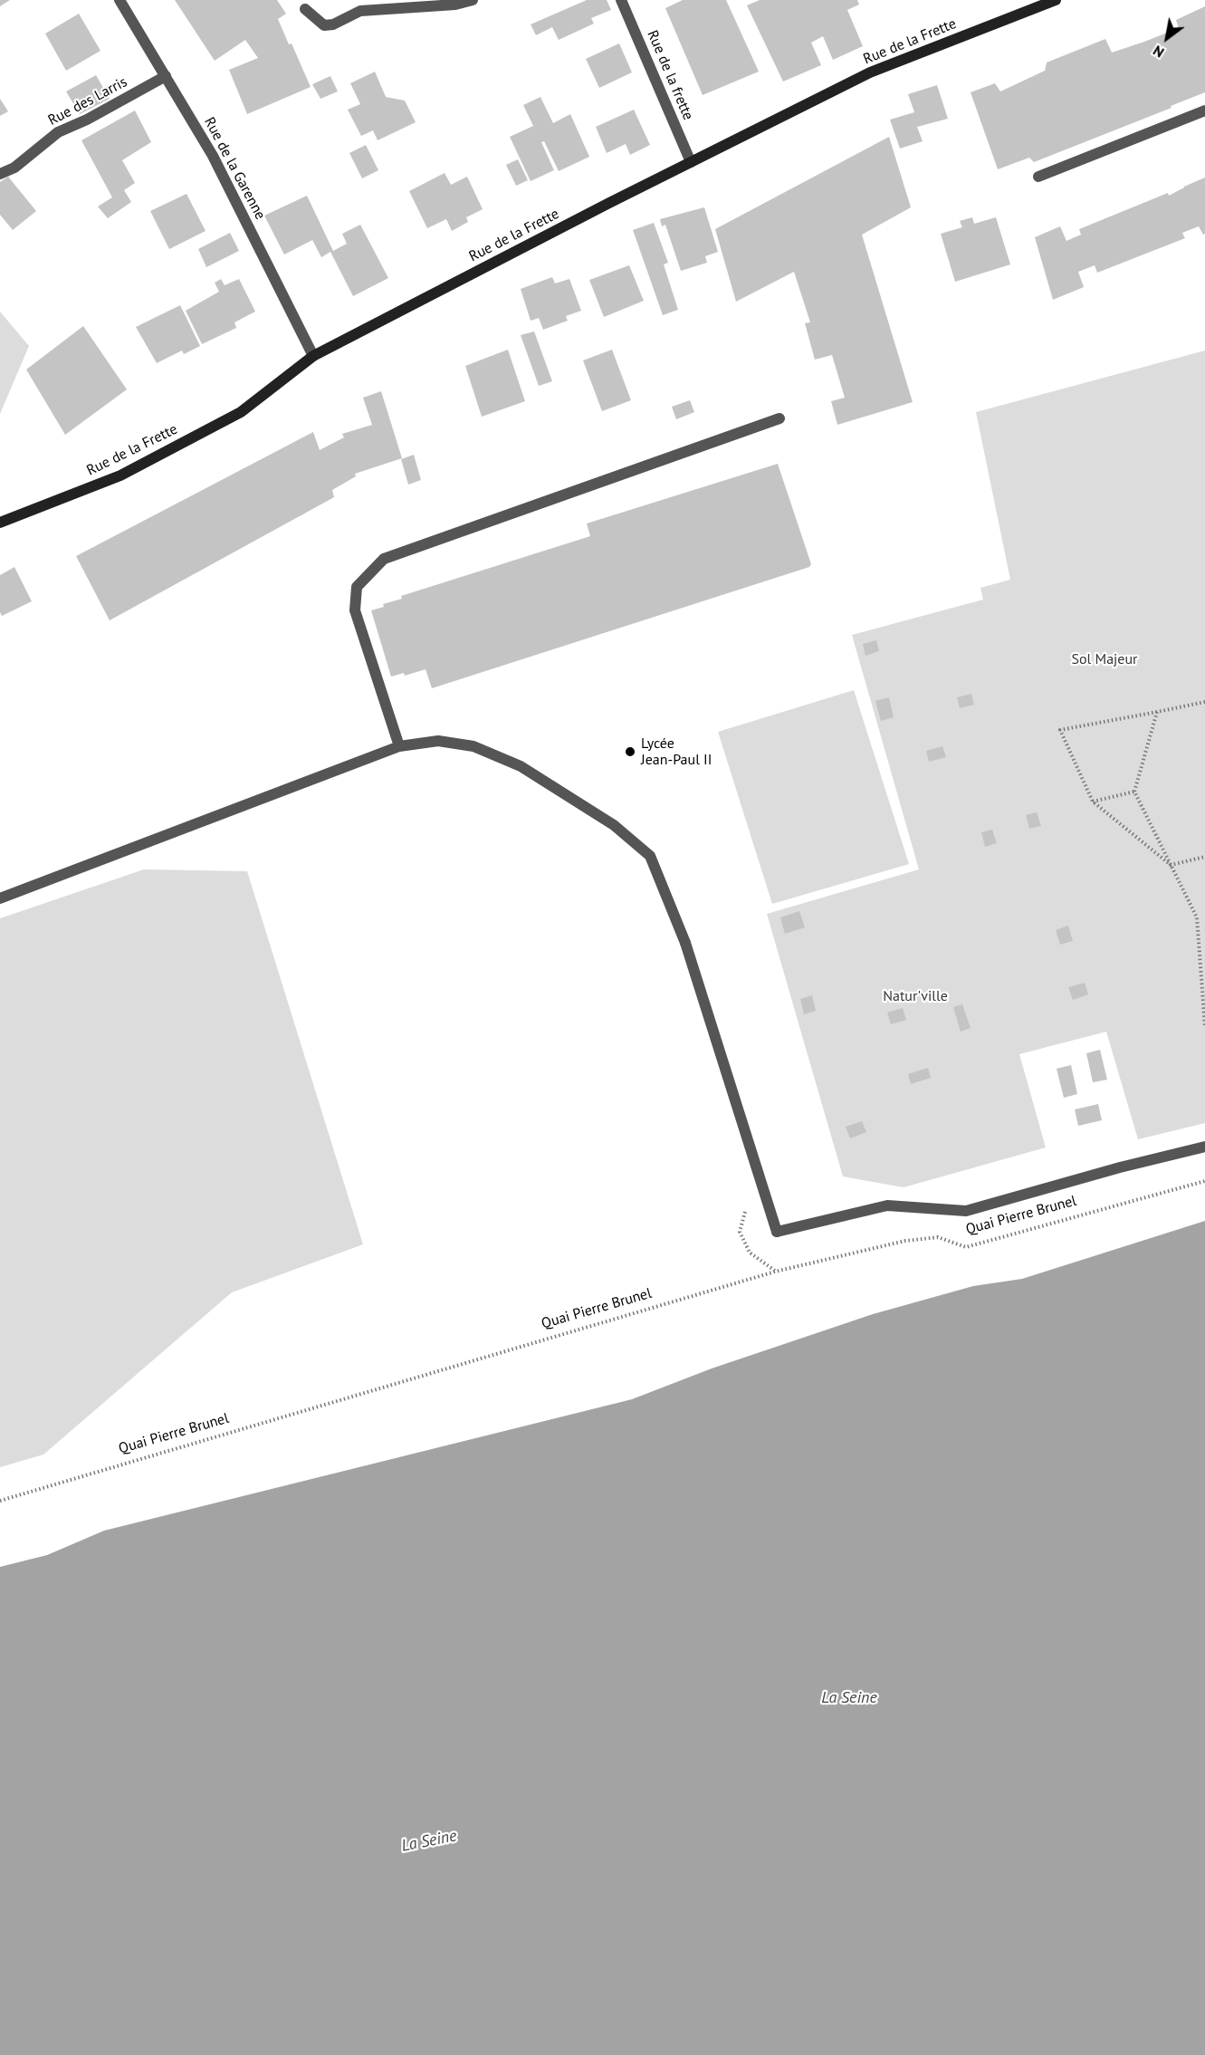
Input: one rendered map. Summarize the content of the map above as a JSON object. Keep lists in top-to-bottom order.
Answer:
{
  "streets": {
    "street": [
      "Rue de la Frette",
      "Rue de la frette",
      "Rue des Larris",
      "Rue de la Garenne",
      "Quai Pierre Brunel"
    ]
  },
  "crossings": [
    ["Rue de la Frette", "Rue de la frette"],
    ["Rue de la Frette", "Rue de la Garenne"],
    ["Rue des Larris", "Rue de la Garenne"]
  ],
  "water": ["La Seine"],
  "parks": ["Sol Majeur", "Natur'ville"],
  "places": ["Lycée Jean-Paul II"],
  "north": "bottom left"
}
